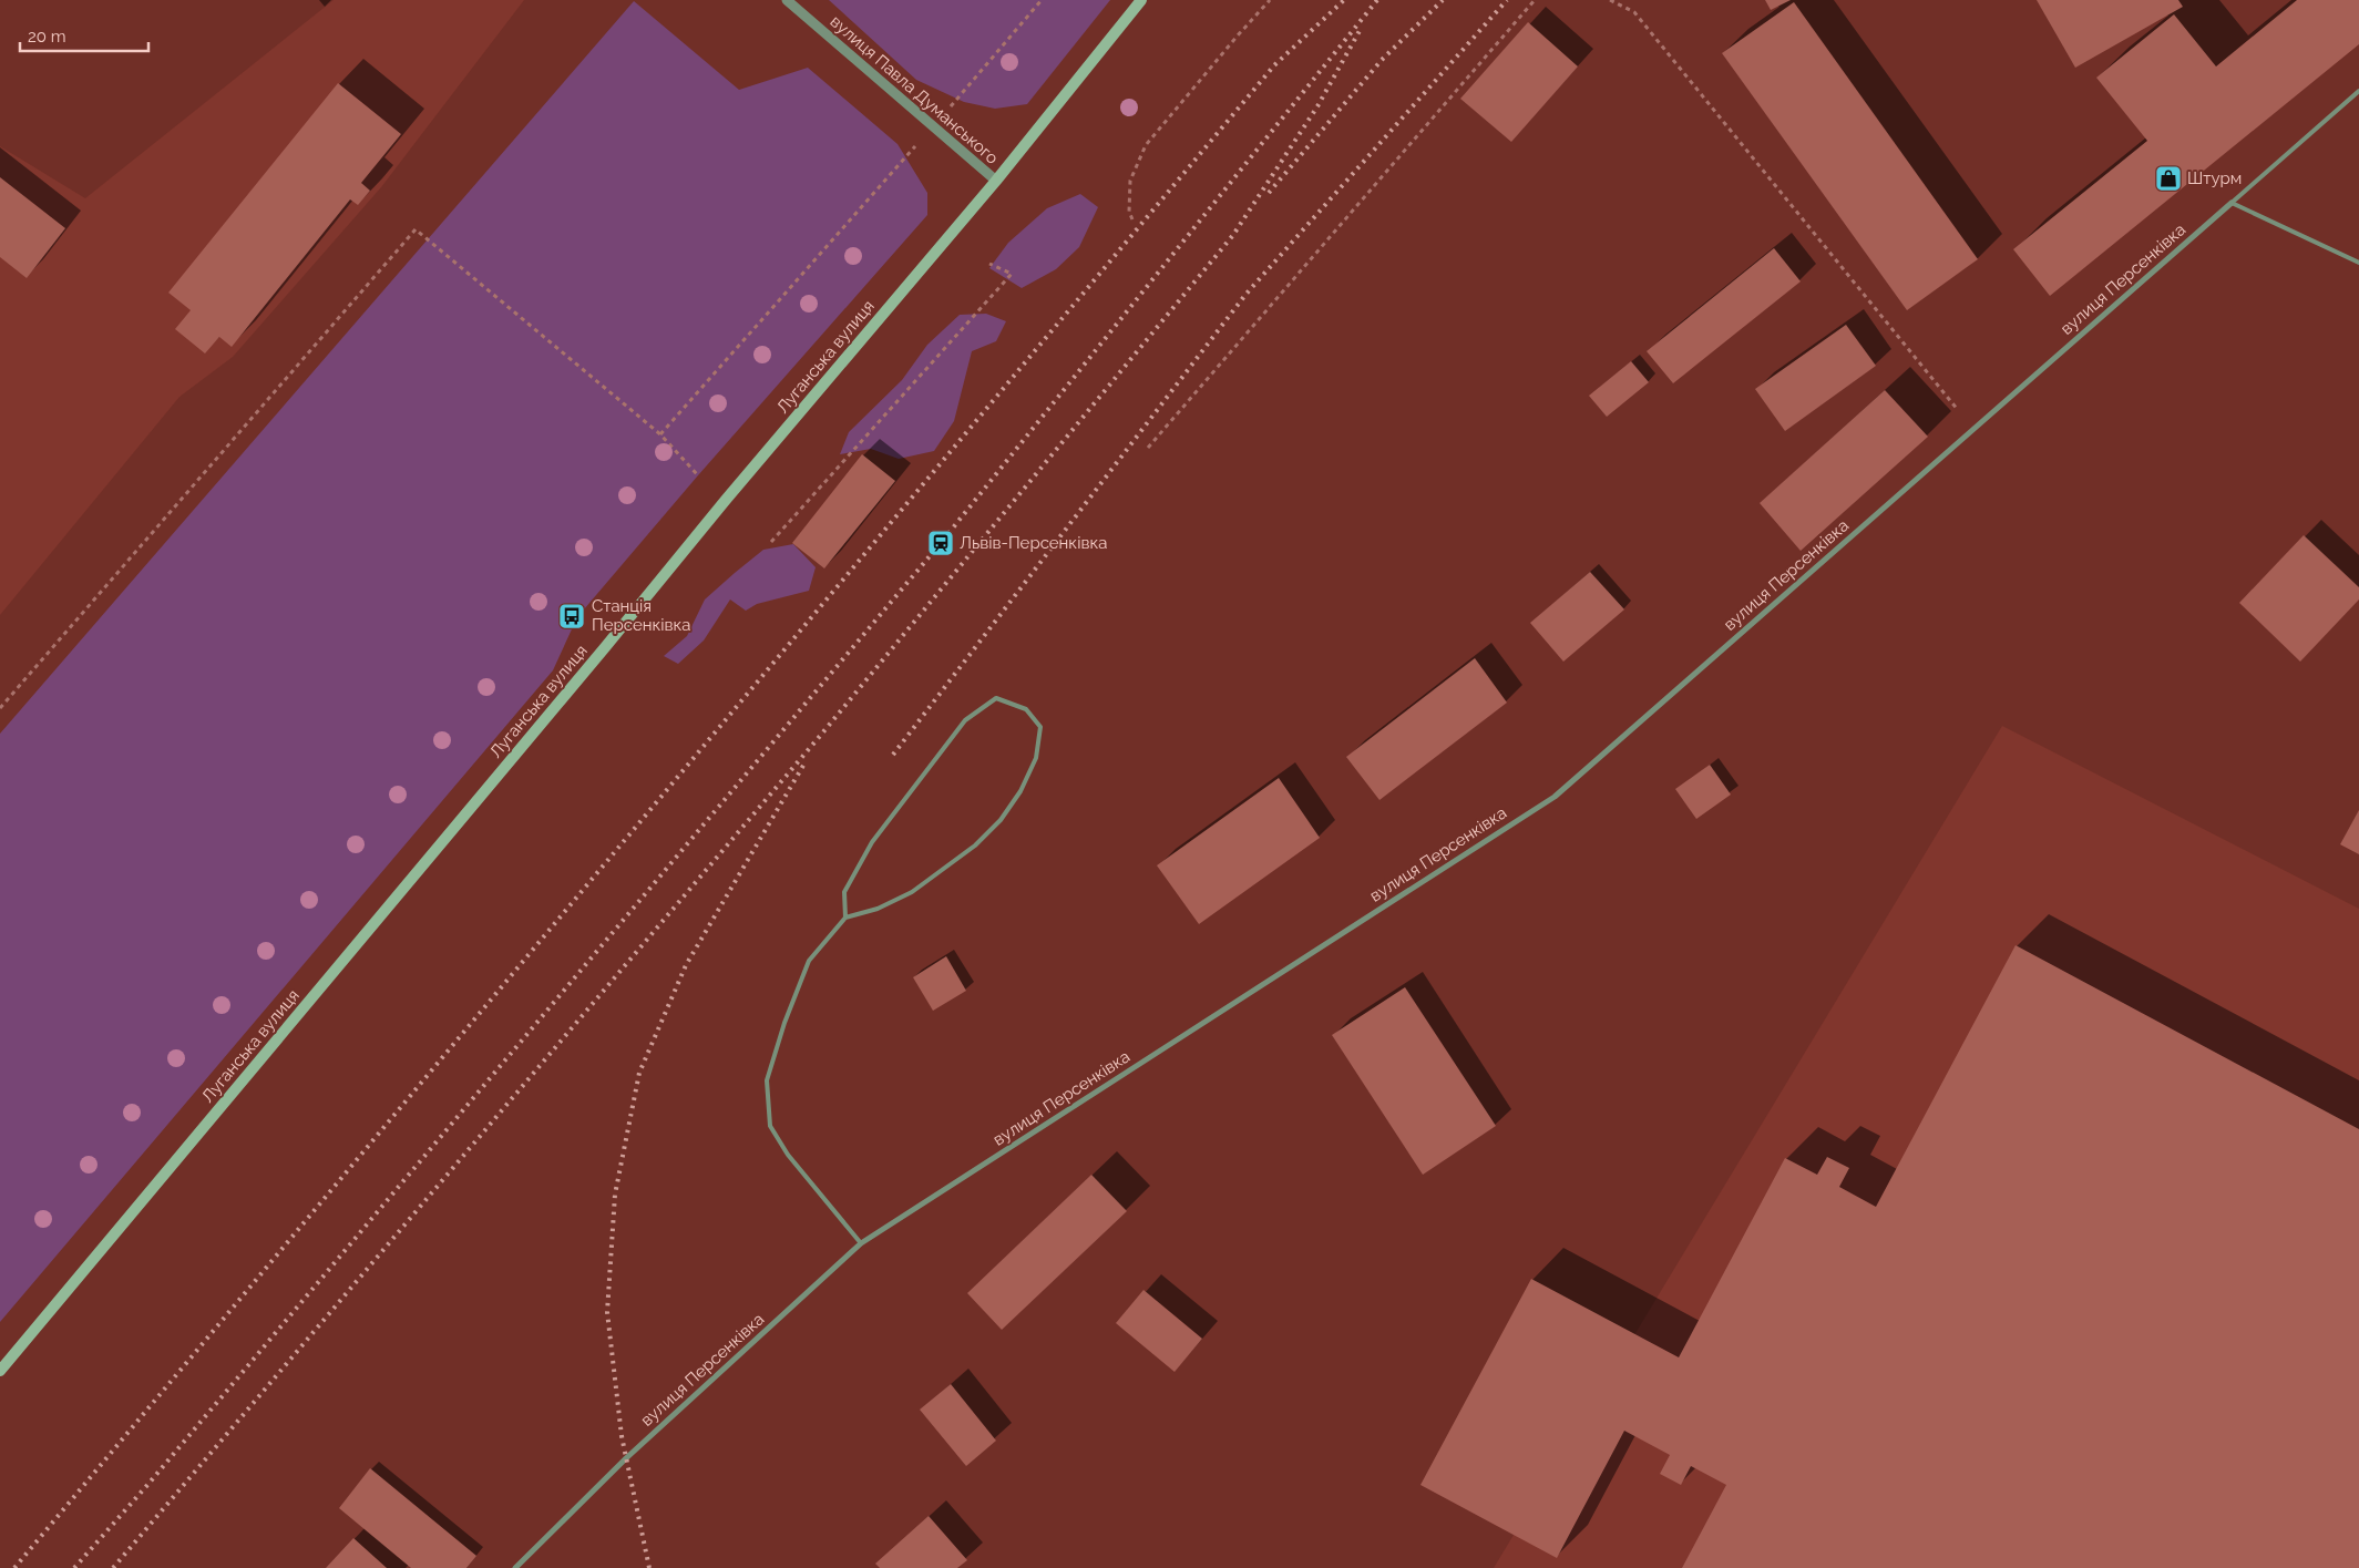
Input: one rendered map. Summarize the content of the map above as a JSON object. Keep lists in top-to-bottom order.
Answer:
{
  "streets": {
    "main road": ["Луганська вулиця"],
    "street": ["вулиця Павла Думанського", "вулиця Персенківка"]
  },
  "crossings": [
    ["вулиця Павла Думанського", "Луганська вулиця"]
  ],
  "places": {
    "shop": ["Штурм"],
    "station": ["Львів-Персенківка"],
    "bus stop": ["Станція Персенківка"]
  },
  "scale_bar": "20 m"
}
